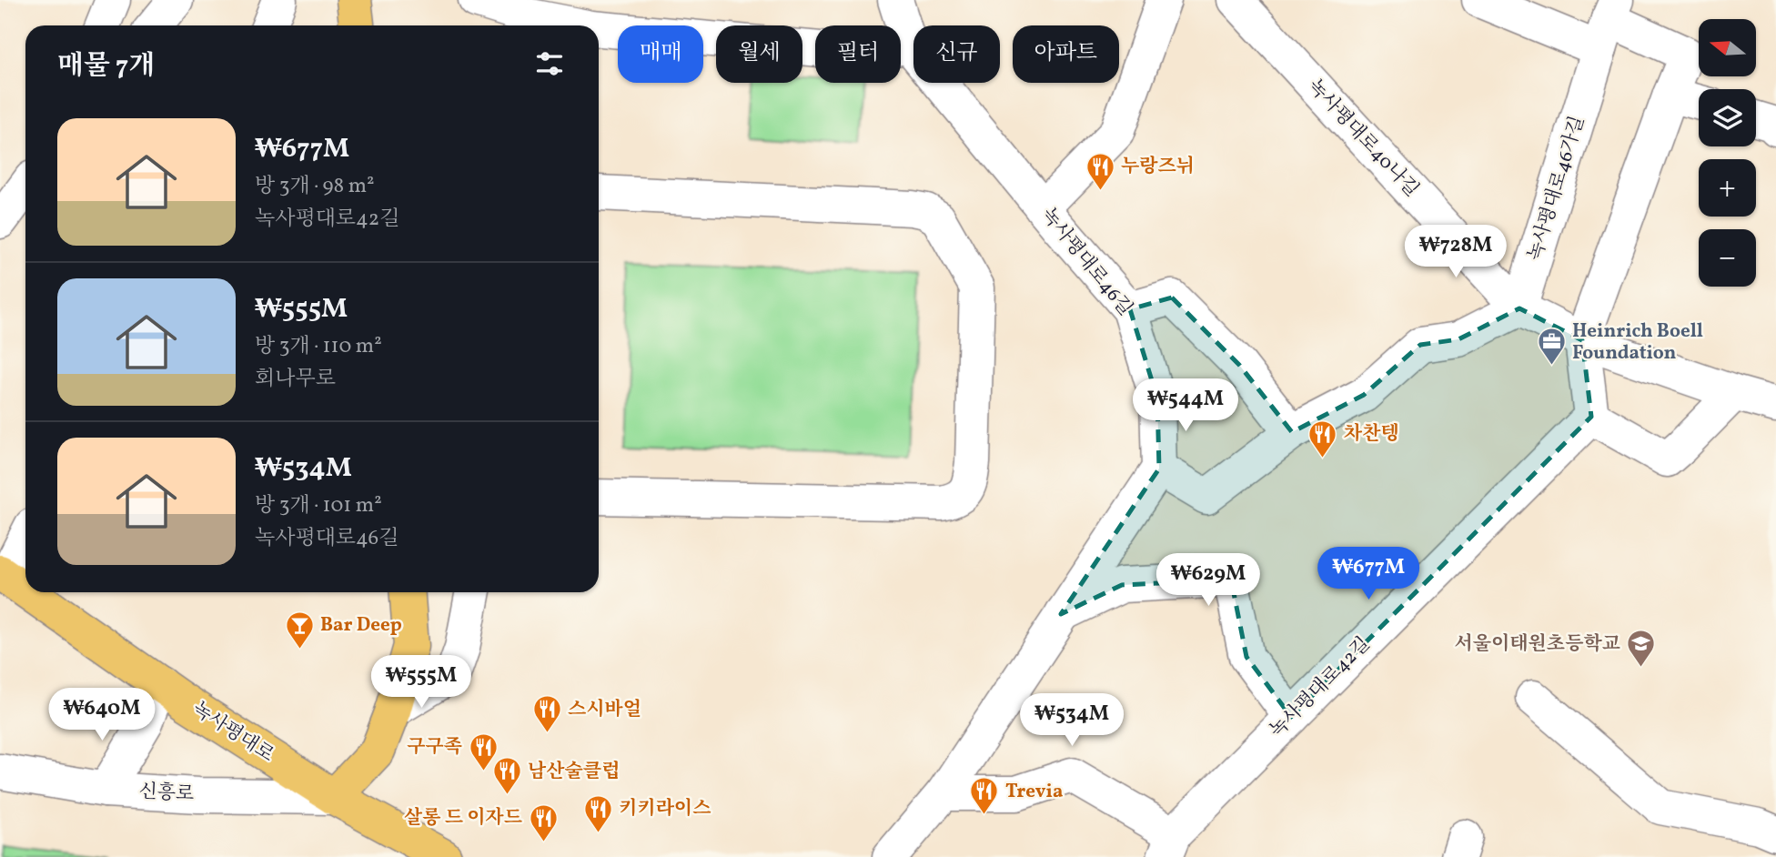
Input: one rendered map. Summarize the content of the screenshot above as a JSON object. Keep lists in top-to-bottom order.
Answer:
{
  "streets": {
    "main road": ["녹사평대로"],
    "street": [
      "녹사평대로40나길",
      "녹사평대로46가길",
      "녹사평대로46길",
      "녹사평대로42길",
      "신흥로"
    ]
  },
  "crossings": [
    ["녹사평대로40나길", "녹사평대로46가길"],
    ["녹사평대로", "신흥로"]
  ],
  "places": {
    "restaurant": [
      "누랑즈뉘",
      "차찬텡",
      "스시바얼",
      "구구족",
      "남산술클럽",
      "Trevia",
      "키키라이스",
      "살롱 드 이자드"
    ],
    "office": ["Heinrich Boell Foundation"],
    "bar": ["Bar Deep"],
    "school or university": ["서울이태원초등학교"]
  },
  "north": "left",
  "page": {
    "map_buttons": ["+", "−"],
    "chip": [
      "매매",
      "월세",
      "필터",
      "신규",
      "아파트"
    ],
    "heading": "매물 7개",
    "list": [
      {
        "name": "₩677M",
        "note": "방 3개 · 98 m² · 녹사평대로42길"
      },
      {
        "name": "₩555M",
        "note": "방 3개 · 110 m² · 회나무로"
      },
      {
        "name": "₩534M",
        "note": "방 3개 · 101 m² · 녹사평대로46길"
      }
    ],
    "price": [
      "₩728M",
      "₩544M",
      "₩677M",
      "₩629M",
      "₩555M",
      "₩640M",
      "₩534M"
    ]
  }
}
